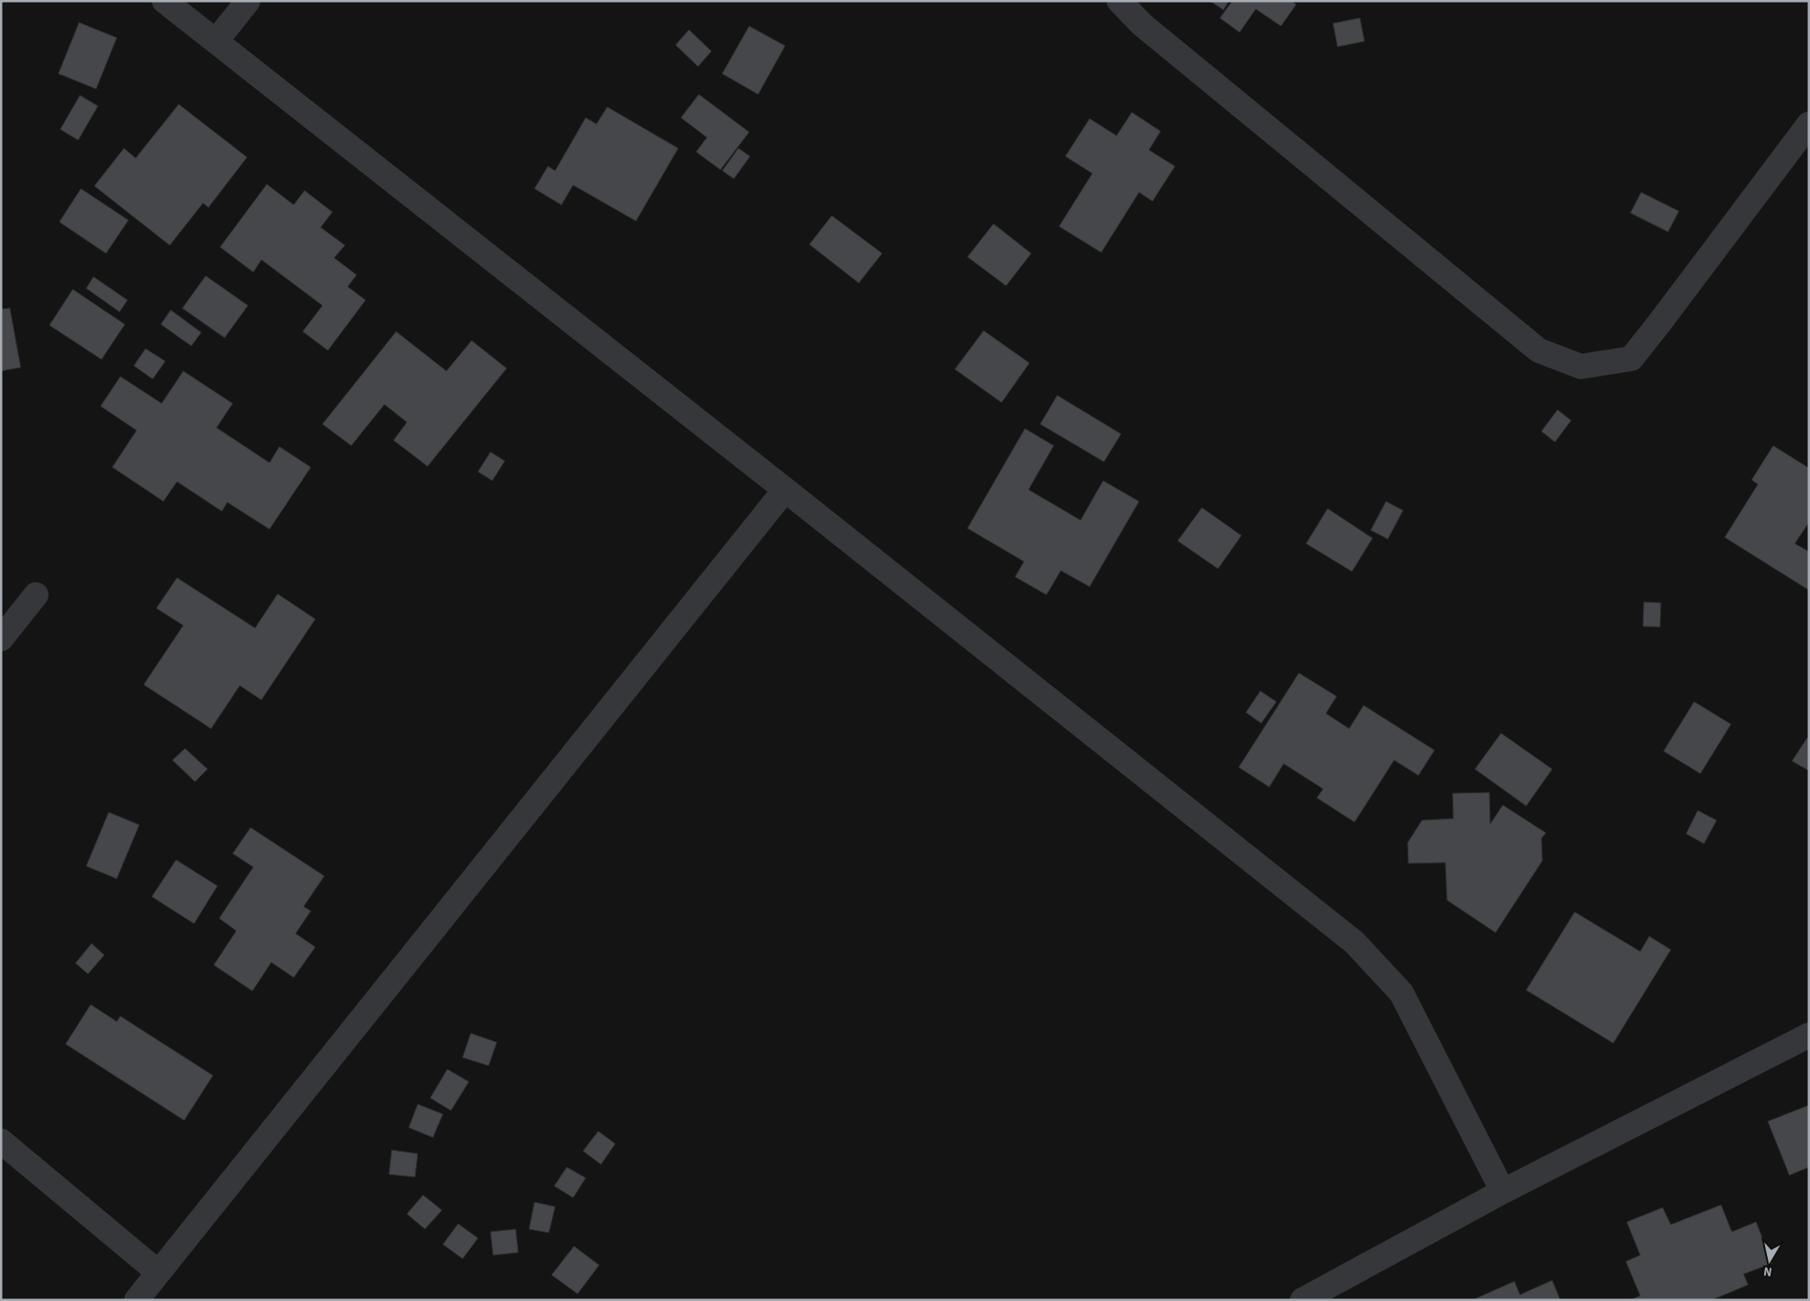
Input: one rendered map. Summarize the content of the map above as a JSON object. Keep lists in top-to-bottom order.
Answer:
{
  "north": "bottom"
}
